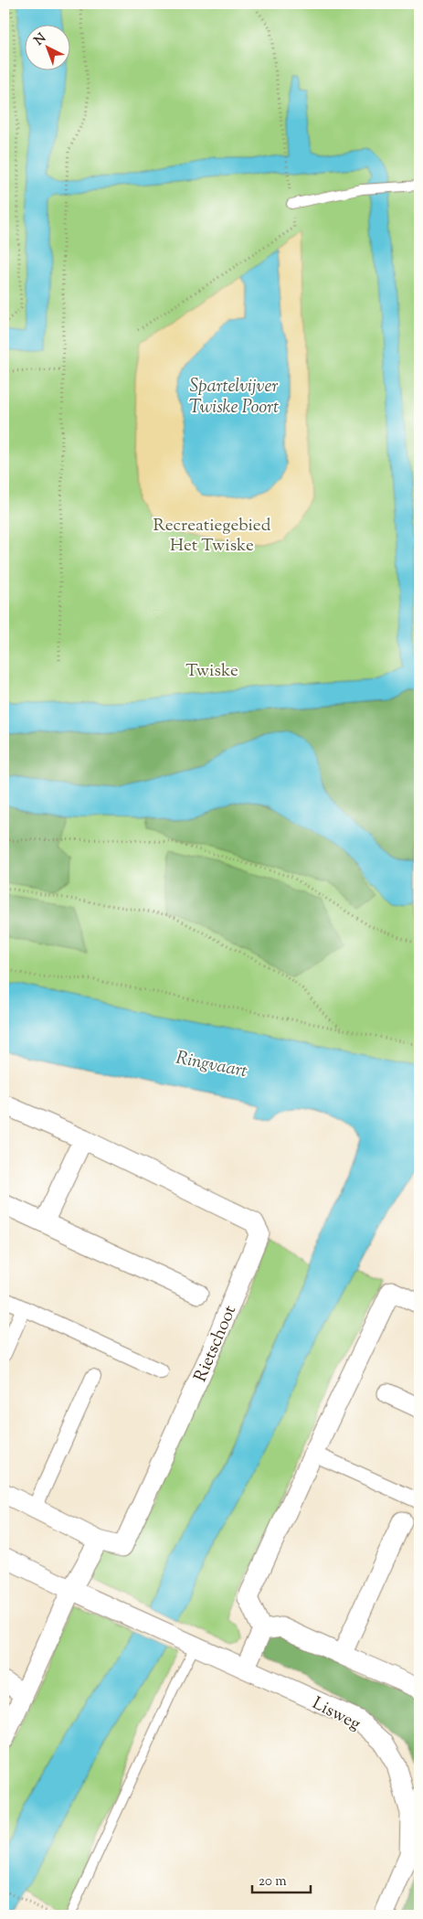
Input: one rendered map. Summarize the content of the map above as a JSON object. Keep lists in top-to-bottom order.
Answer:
{
  "streets": {
    "street": ["Rietschoot", "Lisweg"]
  },
  "water": ["Spartelvijver Twiske Poort", "Ringvaart"],
  "parks": ["Recreatiegebied Het Twiske", "Twiske"],
  "scale_bar": "20 m",
  "north": "top left"
}
